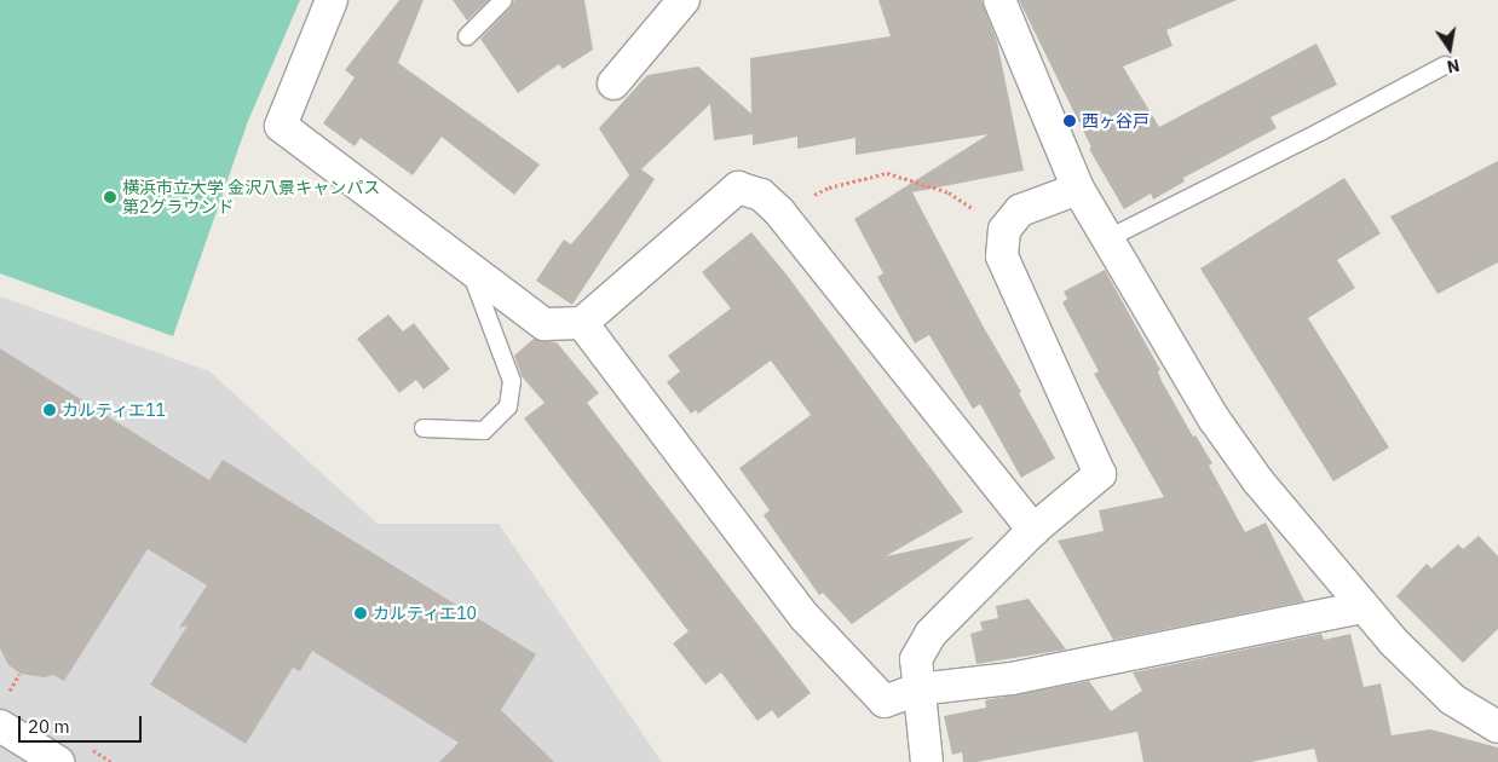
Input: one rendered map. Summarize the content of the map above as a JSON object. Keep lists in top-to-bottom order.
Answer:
{
  "places": [
    "西ヶ谷戸",
    "横浜市立大学 金沢八景キャンパス 第2グラウンド",
    "カルティエ11",
    "カルティエ10"
  ],
  "scale_bar": "20 m",
  "north": "bottom"
}
